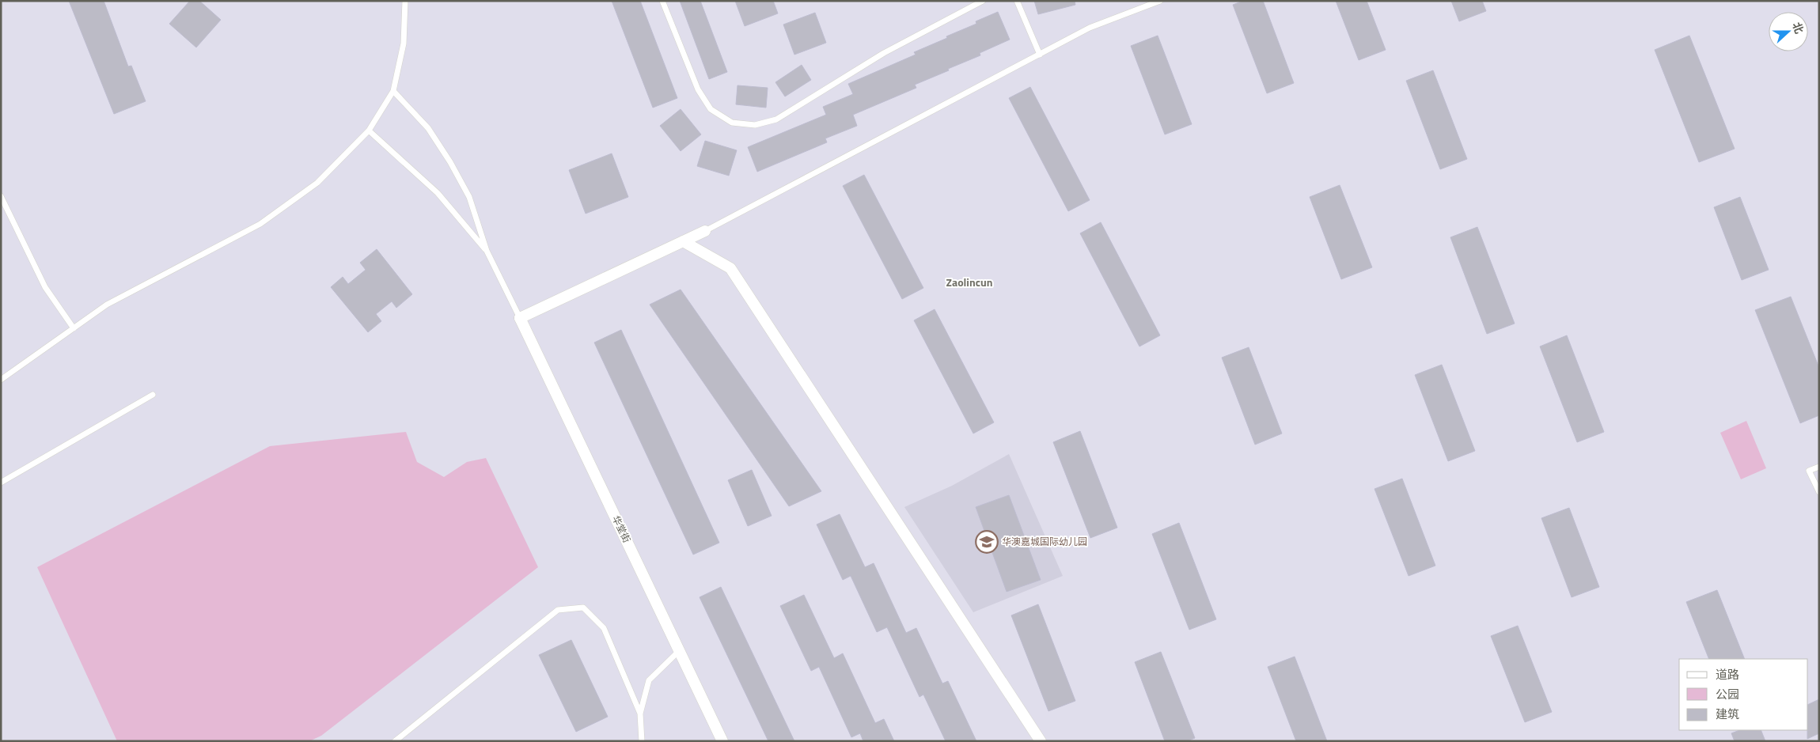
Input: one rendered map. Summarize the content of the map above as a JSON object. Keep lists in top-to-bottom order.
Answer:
{
  "streets": {
    "street": ["华堂街"]
  },
  "districts": ["Zaolincun"],
  "places": {
    "school or university": ["华澳嘉城国际幼儿园"]
  },
  "legend": ["道路", "公园", "建筑"],
  "north": "right"
}
